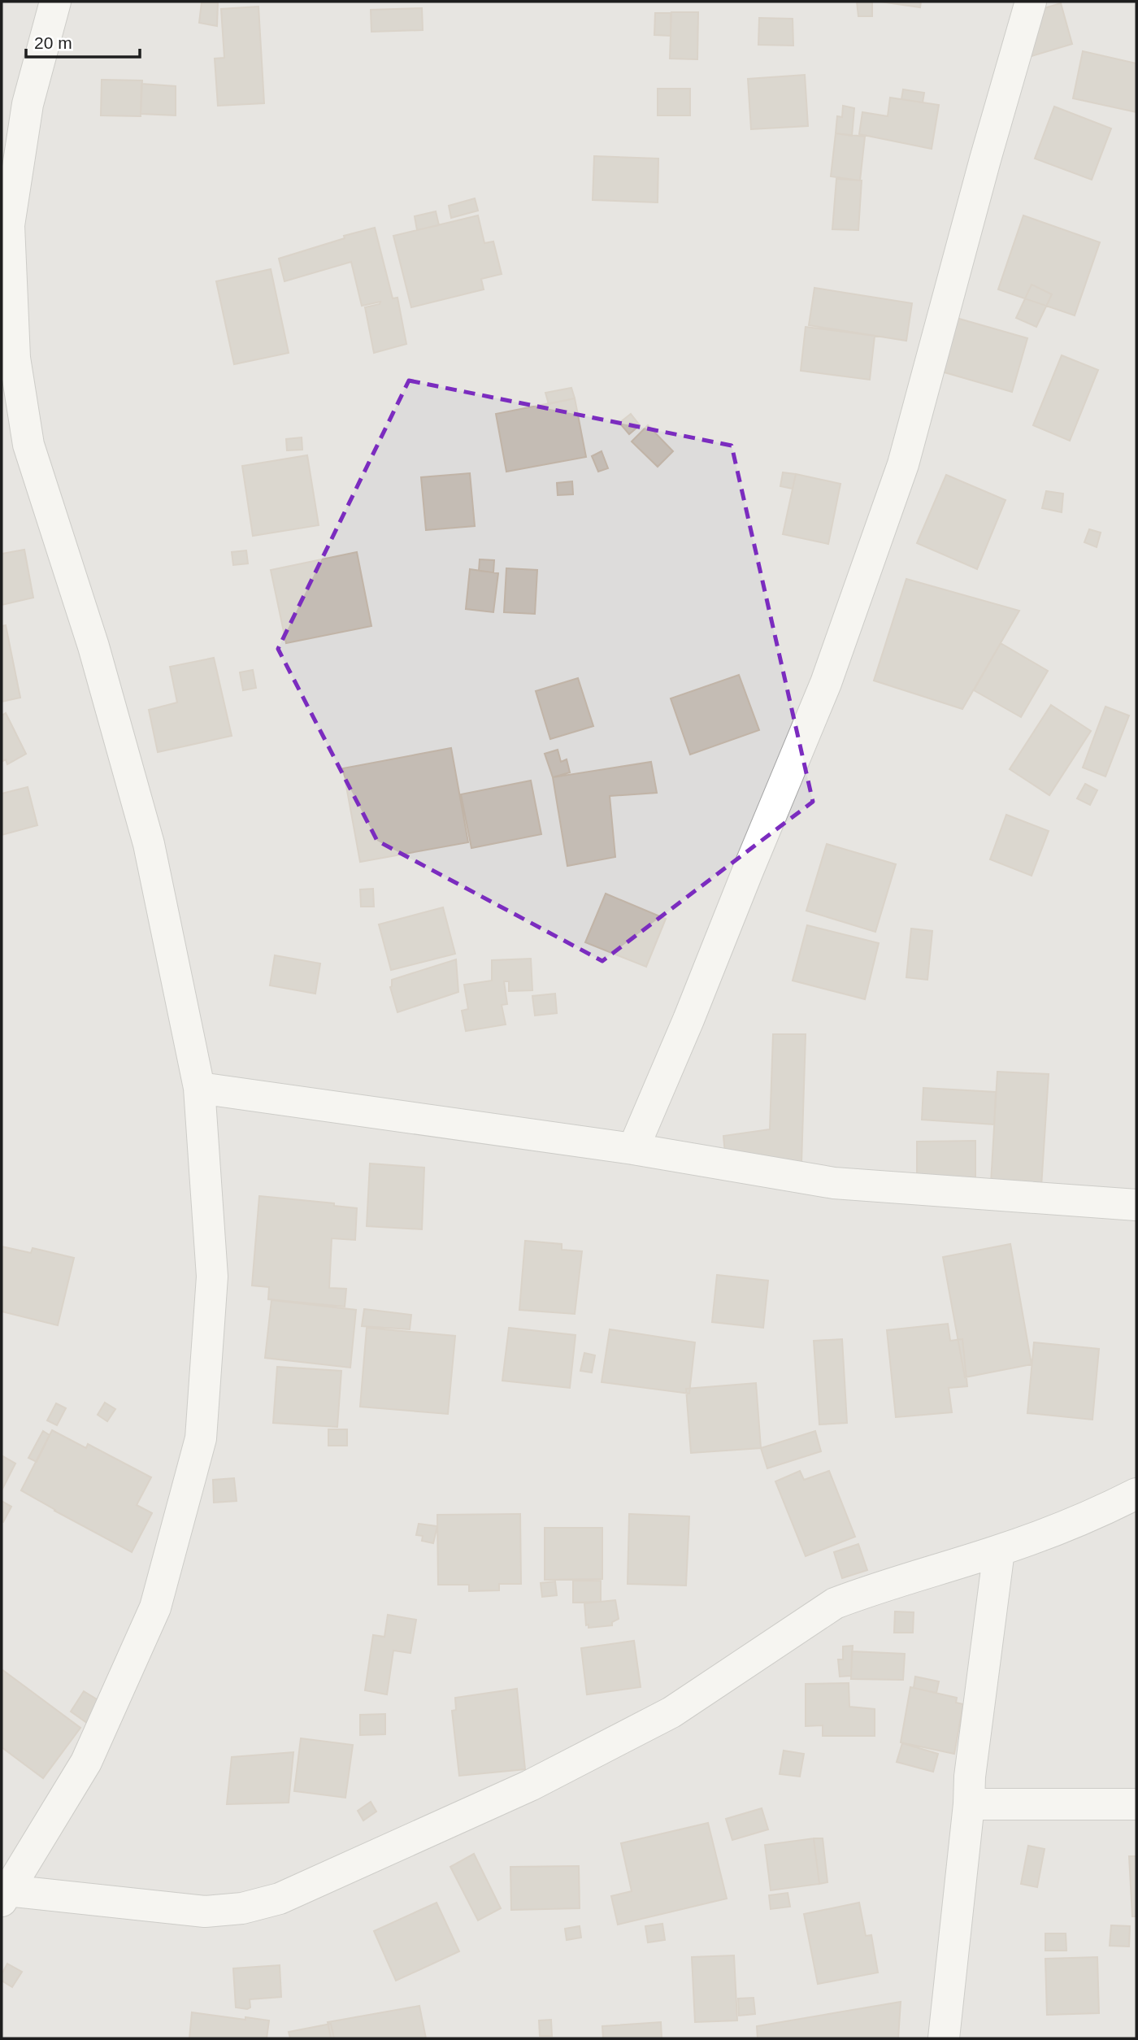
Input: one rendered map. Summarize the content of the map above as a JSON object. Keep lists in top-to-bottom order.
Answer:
{
  "scale_bar": "20 m"
}
